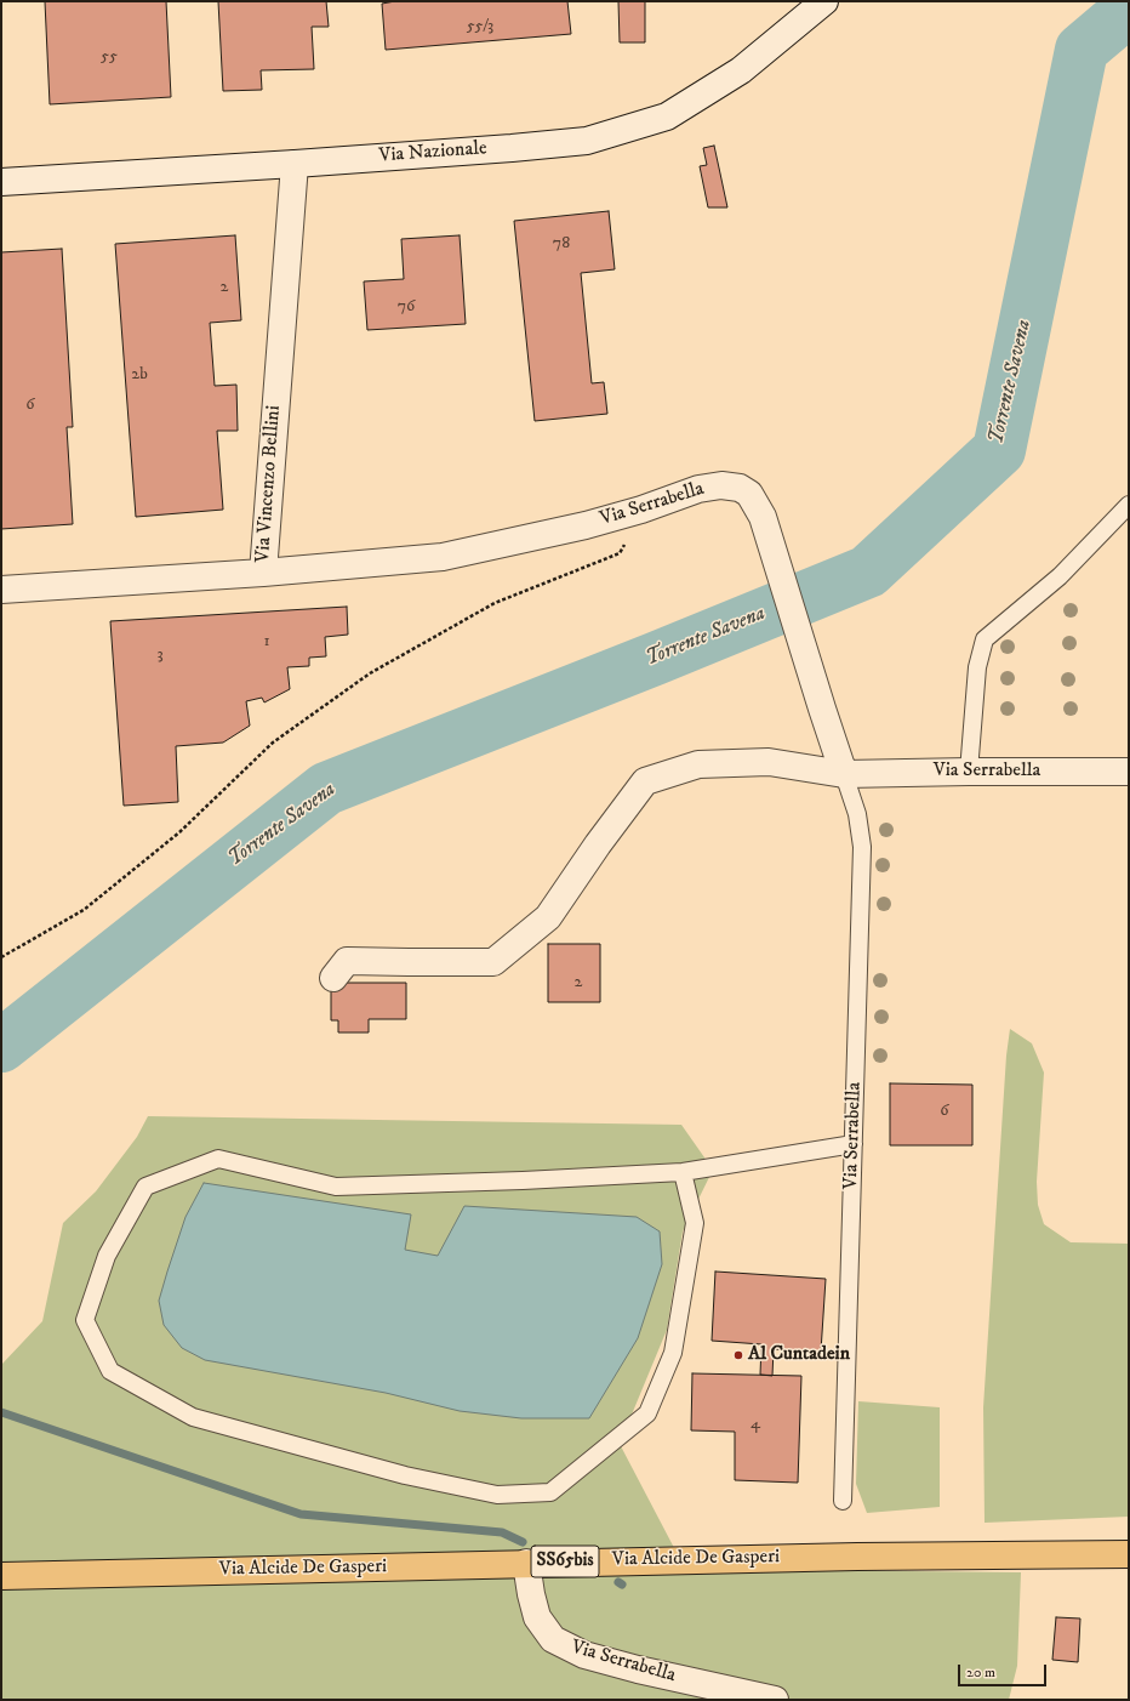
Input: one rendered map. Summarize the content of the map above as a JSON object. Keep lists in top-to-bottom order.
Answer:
{
  "streets": {
    "main road": ["Via Alcide De Gasperi", "SS65bis"],
    "street": ["Via Nazionale", "Via Vincenzo Bellini", "Via Serrabella"]
  },
  "crossings": [
    ["Via Nazionale", "Via Vincenzo Bellini"],
    ["Via Vincenzo Bellini", "Via Serrabella"],
    ["Via Serrabella", "Via Alcide De Gasperi"]
  ],
  "water": ["Torrente Savena"],
  "places": ["Al Cuntadein"],
  "house_numbers": [
    "55/3",
    "55",
    "78",
    "2",
    "76",
    "2b",
    "6",
    "1",
    "3",
    "2",
    "6",
    "4"
  ],
  "scale_bar": "20 m"
}
